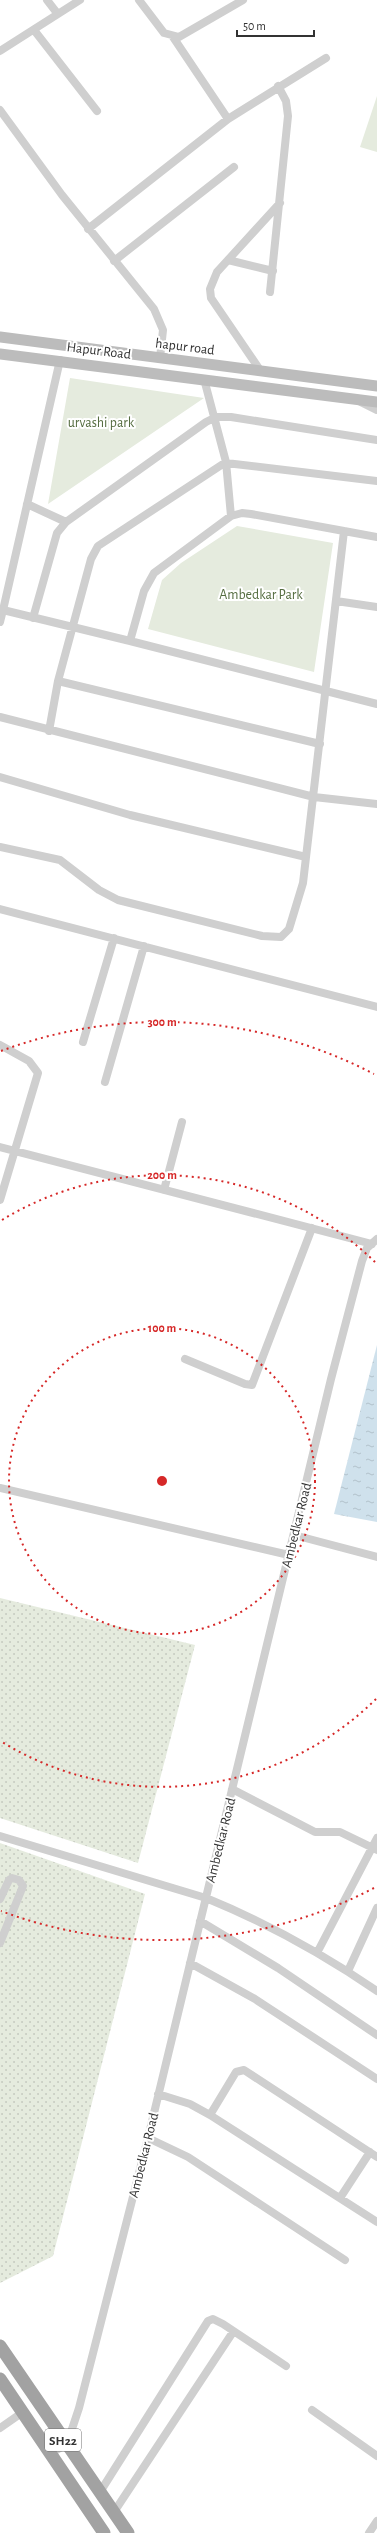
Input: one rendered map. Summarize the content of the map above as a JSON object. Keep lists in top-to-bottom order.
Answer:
{
  "streets": {
    "highway": ["SH22"],
    "main road": ["hapur road", "Hapur Road"],
    "street": ["Ambedkar Road"]
  },
  "crossings": [
    ["Ambedkar Road", "SH22"]
  ],
  "parks": ["urvashi park", "Ambedkar Park"],
  "scale_bar": "50 m",
  "rings": ["300 m", "200 m", "100 m"]
}
